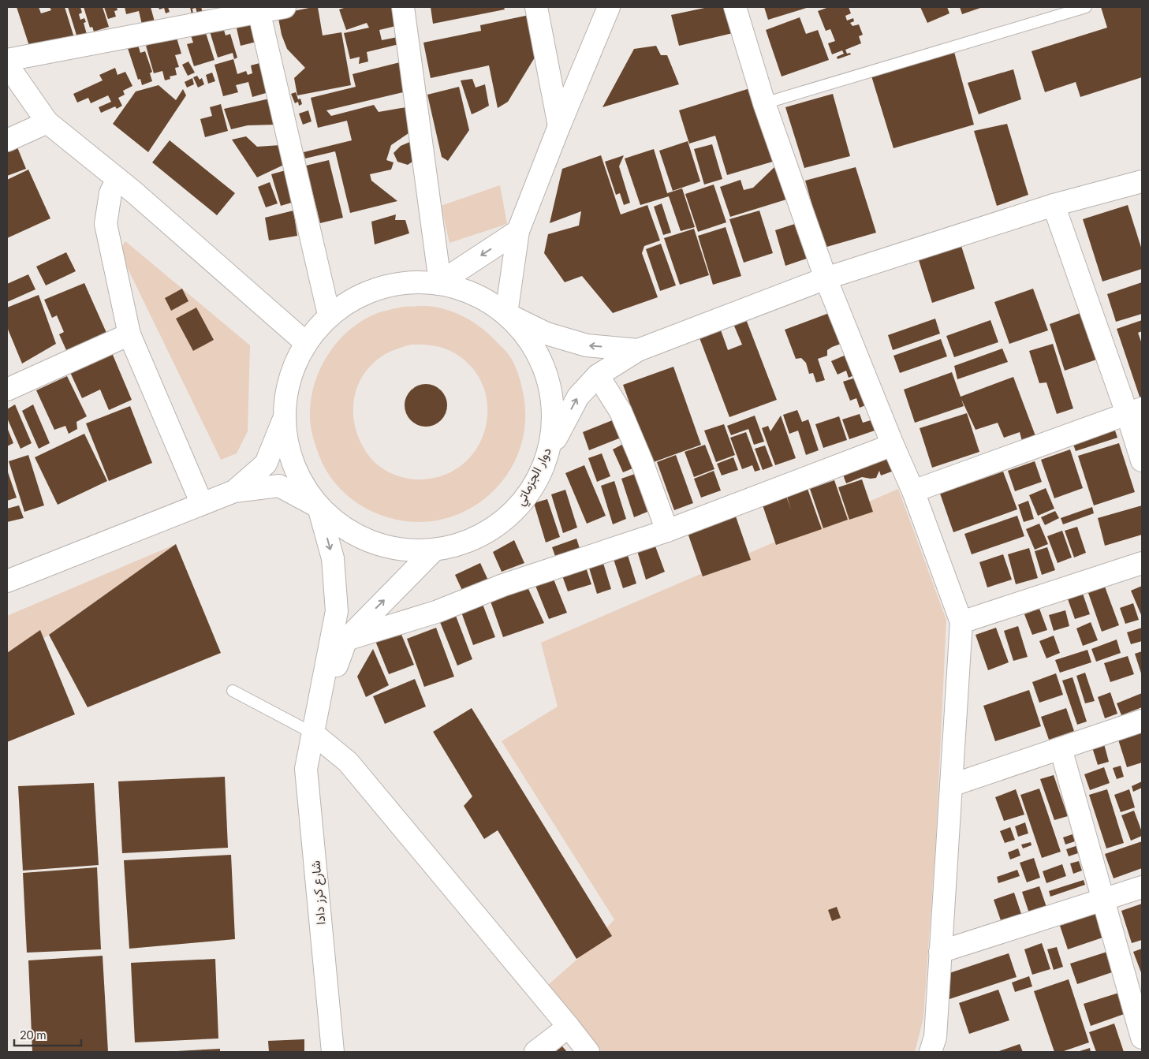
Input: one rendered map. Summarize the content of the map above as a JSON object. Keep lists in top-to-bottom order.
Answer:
{
  "streets": {
    "street": ["دوار الجزماتي", "شارع كرز دادا"]
  },
  "scale_bar": "20 m"
}
